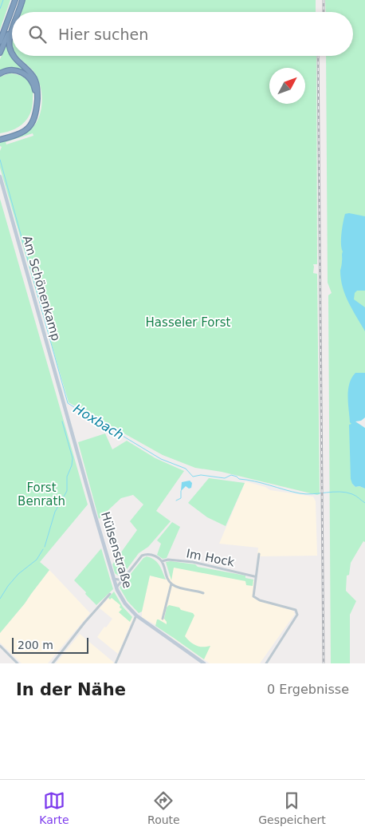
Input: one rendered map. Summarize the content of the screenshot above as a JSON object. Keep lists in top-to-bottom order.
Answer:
{
  "streets": {
    "main road": ["Am Schönenkamp", "Hülsenstraße"],
    "street": ["Im Hock"]
  },
  "crossings": [
    ["Am Schönenkamp", "Hülsenstraße"],
    ["Hülsenstraße", "Im Hock"]
  ],
  "water": ["Hoxbach"],
  "parks": ["Hasseler Forst", "Forst Benrath"],
  "scale_bar": "200 m",
  "north": "top right",
  "page": {
    "search": "Hier suchen",
    "scale": "200 m",
    "heading": ["In der Nähe", "0 Ergebnisse"],
    "nav": ["Karte", "Route", "Gespeichert"]
  }
}
